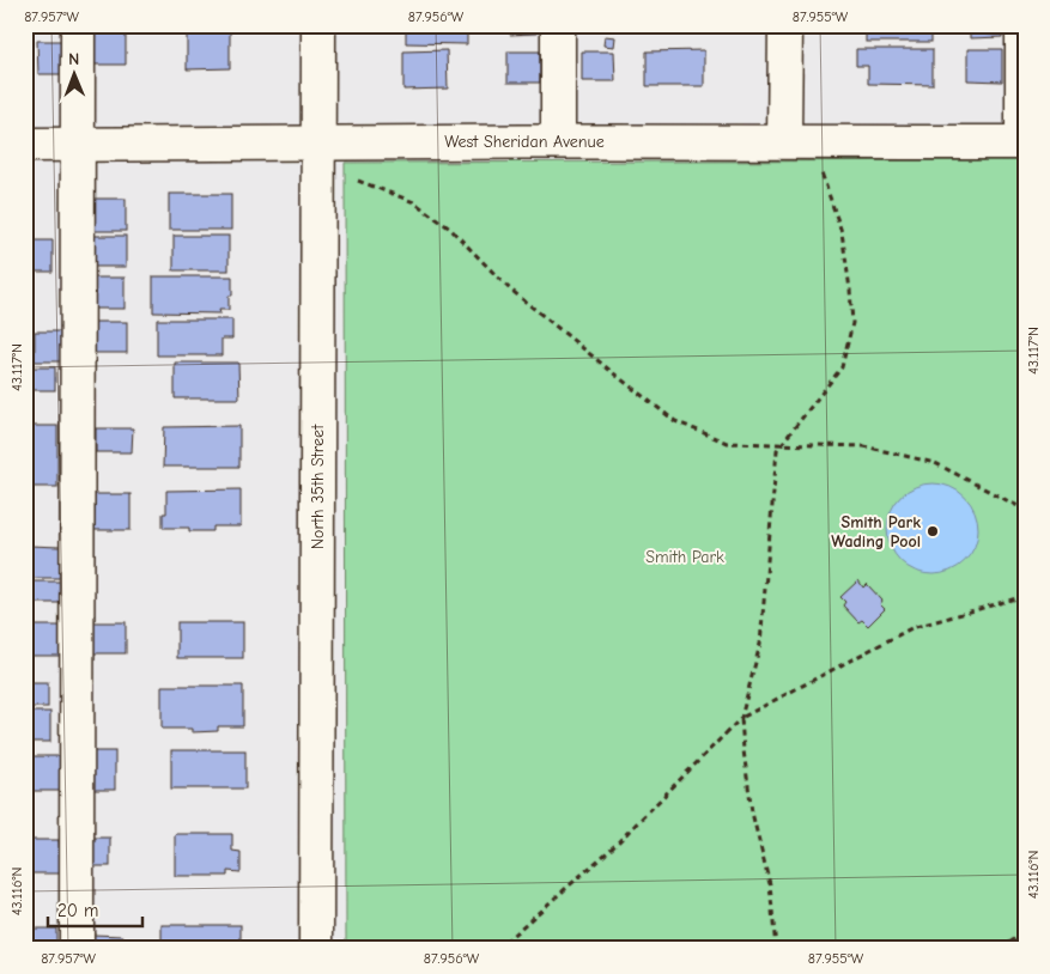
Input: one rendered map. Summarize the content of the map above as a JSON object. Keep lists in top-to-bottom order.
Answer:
{
  "streets": {
    "street": ["West Sheridan Avenue", "North 35th Street"]
  },
  "crossings": [
    ["West Sheridan Avenue", "North 35th Street"]
  ],
  "parks": ["Smith Park"],
  "places": ["Smith Park Wading Pool"],
  "scale_bar": "20 m",
  "north": "top",
  "coordinates": [
    "87.957°W",
    "87.956°W",
    "87.955°W",
    "43.117°N",
    "43.116°N"
  ]
}
